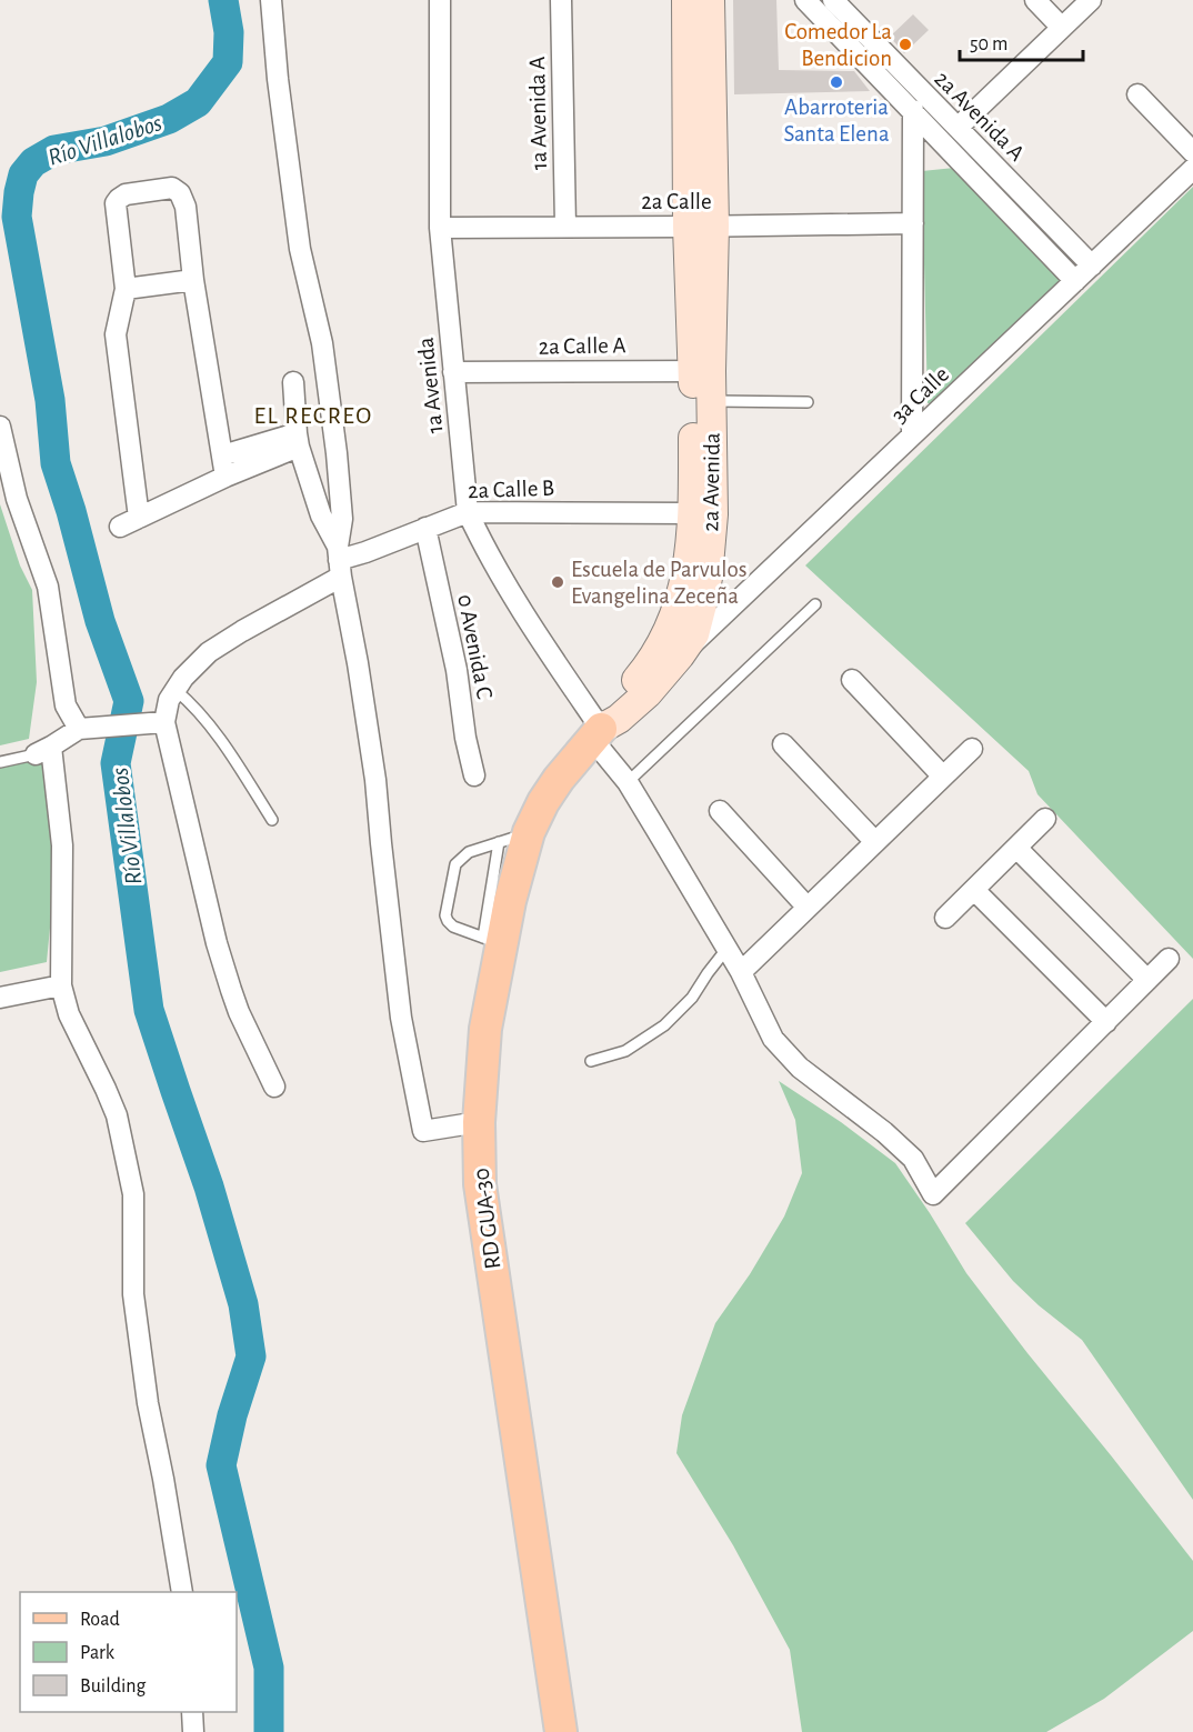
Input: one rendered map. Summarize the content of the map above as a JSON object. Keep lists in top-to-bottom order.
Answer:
{
  "streets": {
    "main road": ["RD GUA-30"],
    "street": [
      "1a Avenida A",
      "2a Avenida A",
      "2a Calle",
      "2a Calle A",
      "1a Avenida",
      "3a Calle",
      "2a Avenida",
      "2a Calle B",
      "0 Avenida C"
    ]
  },
  "crossings": [
    ["1a Avenida A", "2a Calle"],
    ["2a Avenida A", "2a Calle"],
    ["2a Avenida A", "3a Calle"],
    ["2a Calle", "1a Avenida"],
    ["2a Calle", "2a Avenida"],
    ["2a Calle A", "1a Avenida"],
    ["2a Calle A", "2a Avenida"],
    ["1a Avenida", "2a Avenida"],
    ["1a Avenida", "2a Calle B"],
    ["1a Avenida", "RD GUA-30"],
    ["3a Calle", "2a Avenida"],
    ["2a Avenida", "2a Calle B"],
    ["2a Avenida", "RD GUA-30"],
    ["2a Calle B", "0 Avenida C"]
  ],
  "districts": ["EL RECREO"],
  "water": ["Río Villalobos"],
  "places": ["Comedor La Bendicion", "Abarroteria Santa Elena", "Escuela de Parvulos Evangelina Zeceña"],
  "legend": ["Road", "Park", "Building"],
  "scale_bar": "50 m"
}
